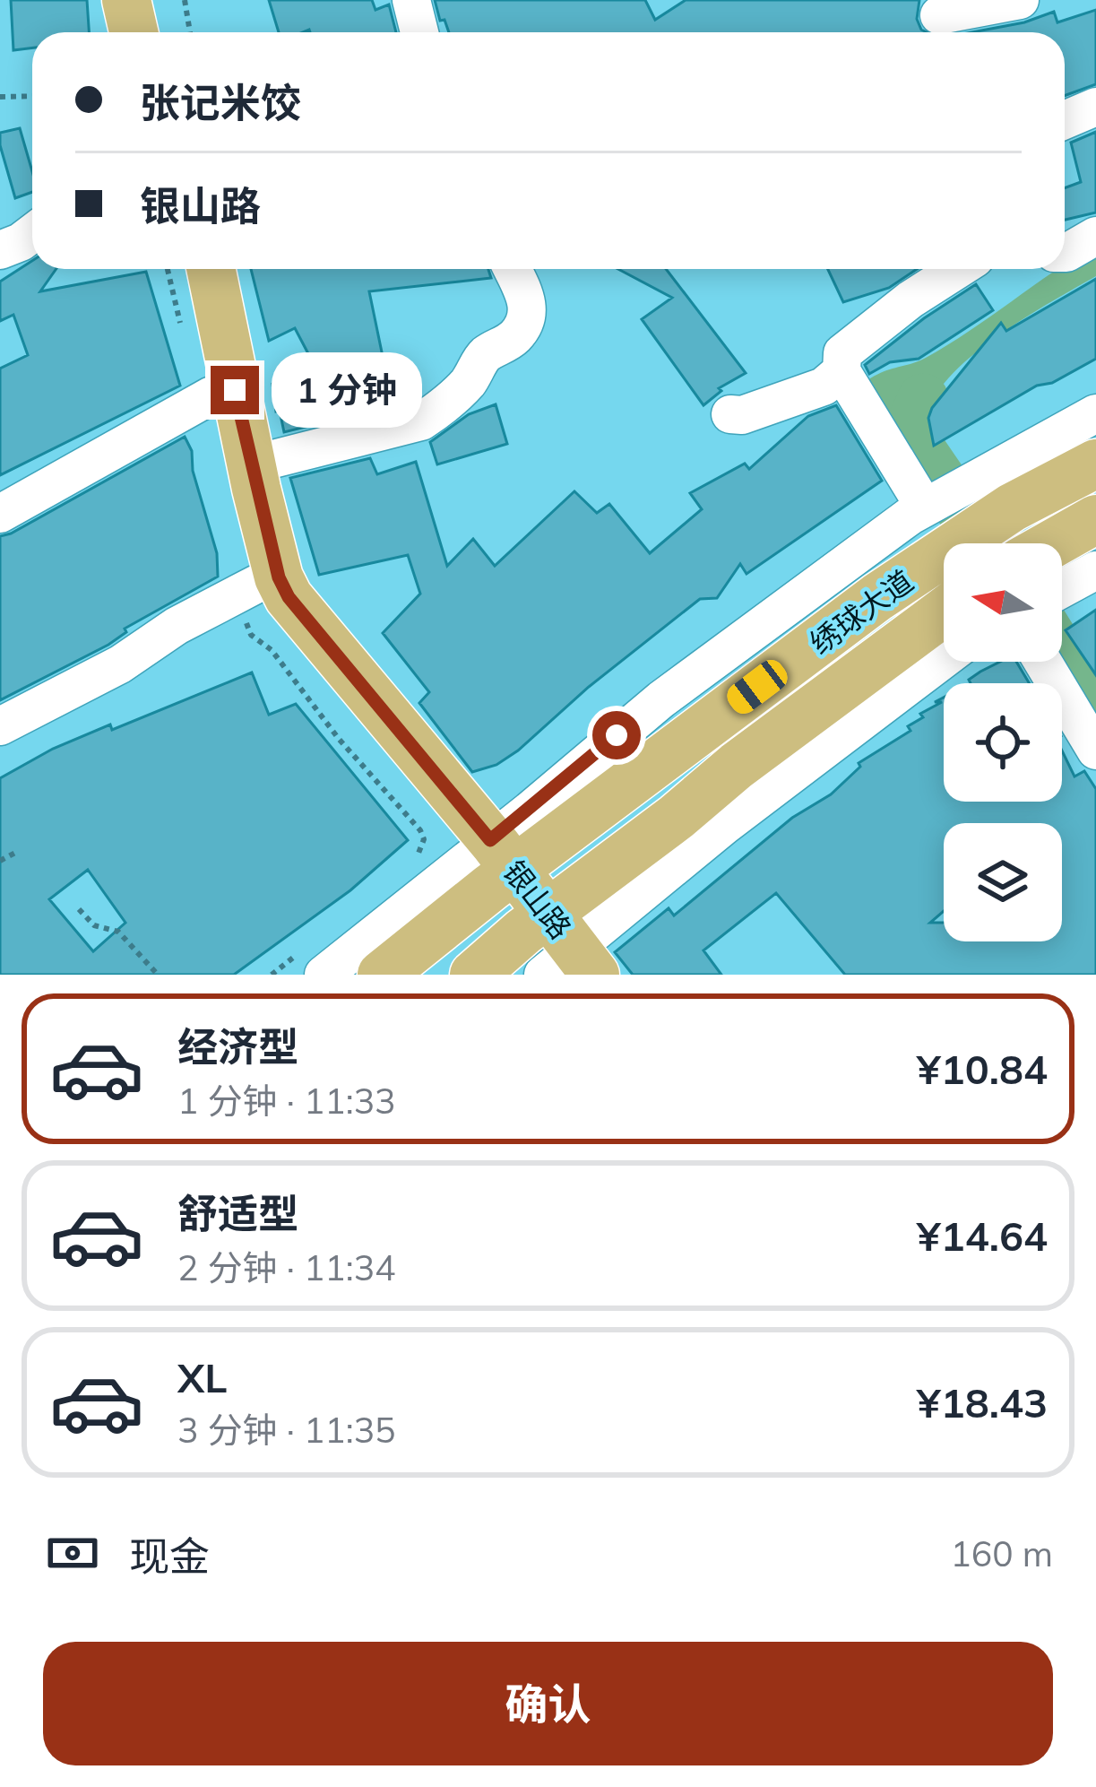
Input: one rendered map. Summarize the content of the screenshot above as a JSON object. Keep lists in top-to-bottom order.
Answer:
{
  "streets": {
    "main road": ["绣球大道", "银山路"]
  },
  "crossings": [
    ["绣球大道", "银山路"]
  ],
  "north": "left",
  "page": {
    "banner": ["张记米饺", "银山路"],
    "bubble": "1 分钟",
    "list": [
      {
        "name": "经济型",
        "note": "1 分钟 · 11:33",
        "value": "¥10.84"
      },
      {
        "name": "舒适型",
        "note": "2 分钟 · 11:34",
        "value": "¥14.64"
      },
      {
        "name": "XL",
        "note": "3 分钟 · 11:35",
        "value": "¥18.43"
      }
    ],
    "pay": ["现金", "160 m"],
    "buttons": "确认"
  }
}
